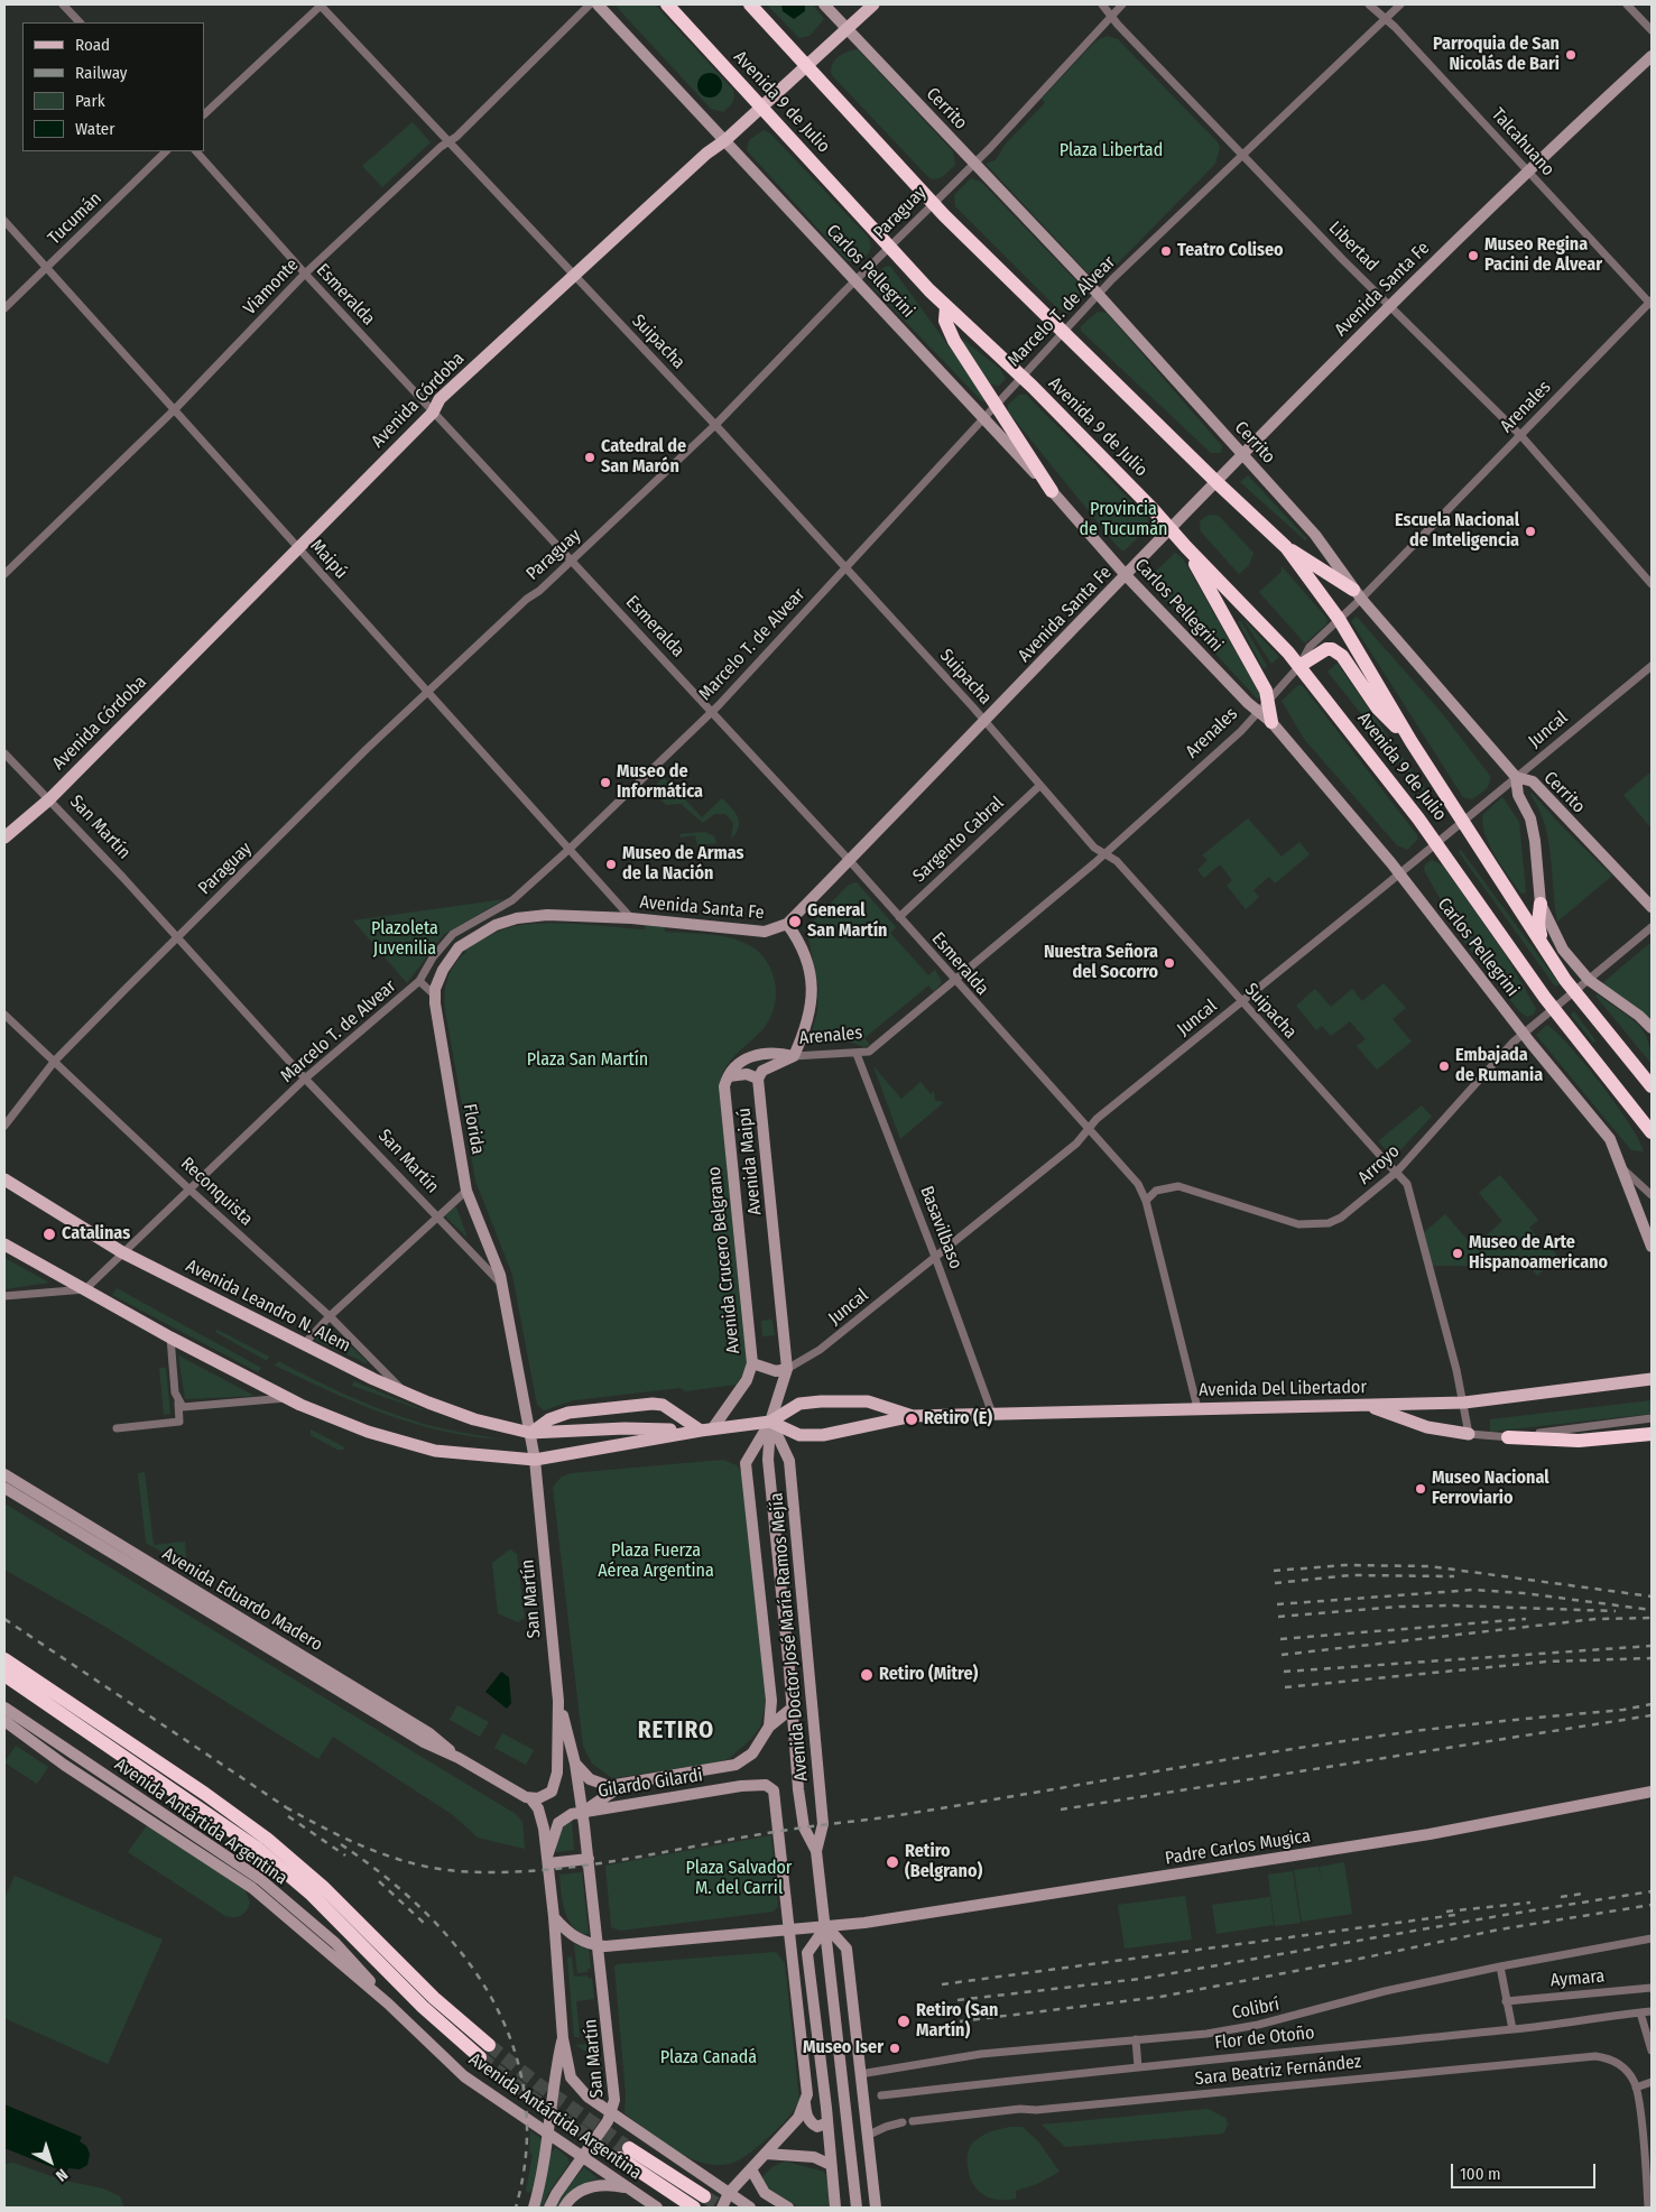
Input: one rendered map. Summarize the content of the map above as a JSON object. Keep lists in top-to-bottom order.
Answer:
{
  "streets": {
    "highway": ["Avenida 9 de Julio"],
    "main road": [
      "Cerrito",
      "Carlos Pellegrini",
      "Avenida Santa Fe",
      "Avenida Córdoba",
      "Arenales",
      "San Martín",
      "Florida",
      "Avenida Maipú",
      "Avenida Crucero Belgrano",
      "Avenida Leandro N. Alem",
      "Avenida Del Libertador",
      "Avenida Eduardo Madero",
      "Avenida Doctor José María Ramos Mejía",
      "Gilardo Gilardi",
      "Avenida Antártida Argentina",
      "Padre Carlos Mugica"
    ],
    "street": [
      "Talcahuano",
      "Paraguay",
      "Tucumán",
      "Libertad",
      "Viamonte",
      "Esmeralda",
      "Marcelo T. de Alvear",
      "Suipacha",
      "Maipú",
      "Juncal",
      "Sargento Cabral",
      "Arroyo",
      "Reconquista",
      "Basavilbaso",
      "Aymara",
      "Colibrí",
      "Flor de Otoño",
      "Sara Beatriz Fernández"
    ]
  },
  "crossings": [
    ["Avenida 9 de Julio", "Paraguay"],
    ["Avenida 9 de Julio", "Avenida Santa Fe"],
    ["Avenida 9 de Julio", "Marcelo T. de Alvear"],
    ["Avenida 9 de Julio", "Avenida Córdoba"],
    ["Avenida 9 de Julio", "Arenales"],
    ["Avenida 9 de Julio", "Juncal"],
    ["Avenida 9 de Julio", "Arroyo"],
    ["Cerrito", "Paraguay"],
    ["Cerrito", "Avenida Santa Fe"],
    ["Cerrito", "Marcelo T. de Alvear"],
    ["Cerrito", "Avenida Córdoba"],
    ["Cerrito", "Arenales"],
    ["Cerrito", "Juncal"],
    ["Talcahuano", "Avenida Santa Fe"],
    ["Talcahuano", "Marcelo T. de Alvear"],
    ["Talcahuano", "Arenales"],
    ["Paraguay", "Libertad"],
    ["Paraguay", "Carlos Pellegrini"],
    ["Paraguay", "Esmeralda"],
    ["Paraguay", "Suipacha"],
    ["Paraguay", "Maipú"],
    ["Paraguay", "San Martín"],
    ["Paraguay", "Reconquista"],
    ["Tucumán", "Maipú"],
    ["Libertad", "Avenida Santa Fe"],
    ["Libertad", "Marcelo T. de Alvear"],
    ["Libertad", "Arenales"],
    ["Carlos Pellegrini", "Avenida Santa Fe"],
    ["Carlos Pellegrini", "Marcelo T. de Alvear"],
    ["Carlos Pellegrini", "Avenida Córdoba"],
    ["Carlos Pellegrini", "Arenales"],
    ["Carlos Pellegrini", "Juncal"],
    ["Carlos Pellegrini", "Arroyo"],
    ["Viamonte", "Esmeralda"],
    ["Viamonte", "Suipacha"],
    ["Viamonte", "Maipú"],
    ["Avenida Santa Fe", "Esmeralda"],
    ["Avenida Santa Fe", "Suipacha"],
    ["Avenida Santa Fe", "Maipú"],
    ["Avenida Santa Fe", "Florida"],
    ["Esmeralda", "Marcelo T. de Alvear"],
    ["Esmeralda", "Avenida Córdoba"],
    ["Esmeralda", "Arenales"],
    ["Esmeralda", "Juncal"],
    ["Esmeralda", "Sargento Cabral"],
    ["Marcelo T. de Alvear", "Suipacha"],
    ["Marcelo T. de Alvear", "Maipú"],
    ["Marcelo T. de Alvear", "San Martín"],
    ["Marcelo T. de Alvear", "Reconquista"],
    ["Marcelo T. de Alvear", "Avenida Leandro N. Alem"],
    ["Suipacha", "Avenida Córdoba"],
    ["Suipacha", "Arenales"],
    ["Suipacha", "Juncal"],
    ["Suipacha", "Sargento Cabral"],
    ["Suipacha", "Arroyo"],
    ["Suipacha", "Avenida Del Libertador"],
    ["Avenida Córdoba", "Maipú"],
    ["Avenida Córdoba", "San Martín"],
    ["Arenales", "Basavilbaso"],
    ["Arenales", "Avenida Crucero Belgrano"],
    ["Juncal", "Avenida Maipú"],
    ["Juncal", "Basavilbaso"],
    ["San Martín", "Florida"],
    ["San Martín", "Avenida Leandro N. Alem"],
    ["San Martín", "Avenida Del Libertador"],
    ["San Martín", "Avenida Eduardo Madero"],
    ["San Martín", "Gilardo Gilardi"],
    ["San Martín", "Avenida Antártida Argentina"],
    ["San Martín", "Padre Carlos Mugica"],
    ["Avenida Maipú", "Avenida Del Libertador"],
    ["Avenida Maipú", "Avenida Doctor José María Ramos Mejía"],
    ["Reconquista", "Avenida Leandro N. Alem"],
    ["Basavilbaso", "Avenida Del Libertador"],
    ["Avenida Crucero Belgrano", "Avenida Del Libertador"],
    ["Avenida Leandro N. Alem", "Avenida Del Libertador"],
    ["Avenida Del Libertador", "Avenida Doctor José María Ramos Mejía"],
    ["Avenida Doctor José María Ramos Mejía", "Gilardo Gilardi"],
    ["Avenida Doctor José María Ramos Mejía", "Padre Carlos Mugica"]
  ],
  "districts": ["RETIRO"],
  "parks": [
    "Plaza Libertad",
    "Provincia de Tucumán",
    "Plazoleta Juvenilia",
    "Plaza San Martín",
    "Plaza Fuerza Aérea Argentina",
    "Plaza Salvador M. del Carril",
    "Plaza Canadá"
  ],
  "places": [
    "Parroquia de San Nicolás de Bari",
    "Teatro Coliseo",
    "Museo Regina Pacini de Alvear",
    "Catedral de San Marón",
    "Escuela Nacional de Inteligencia",
    "Museo de Informática",
    "Museo de Armas de la Nación",
    "General San Martín",
    "Nuestra Señora del Socorro",
    "Embajada de Rumania",
    "Catalinas",
    "Museo de Arte Hispanoamericano",
    "Retiro (E)",
    "Museo Nacional Ferroviario",
    "Retiro (Mitre)",
    "Retiro (Belgrano)",
    "Retiro (San Martín)",
    "Museo Iser"
  ],
  "legend": [
    "Road",
    "Railway",
    "Park",
    "Water"
  ],
  "scale_bar": "100 m",
  "north": "bottom right"
}
